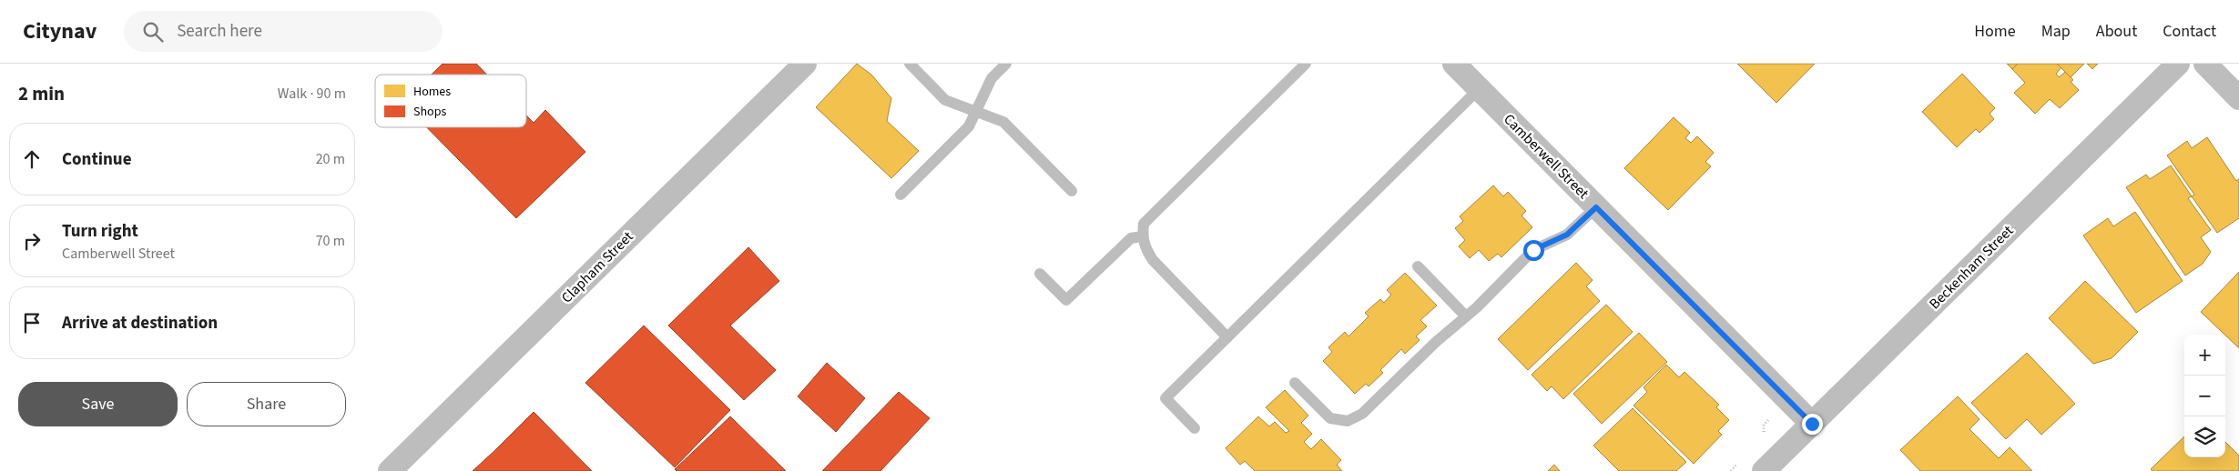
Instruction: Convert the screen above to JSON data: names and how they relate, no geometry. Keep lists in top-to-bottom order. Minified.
{"streets":{"street":["Camberwell Street","Clapham Street","Beckenham Street"]},"crossings":[["Camberwell Street","Beckenham Street"]],"legend":["Homes","Shops"],"page":{"header":"Citynav","search":"Search here","nav":["Home","Map","About","Contact"],"heading":["2 min","Walk · 90 m"],"list":[["Continue","20 m"],["Turn right","Camberwell Street","70 m"],"Arrive at destination"],"map_buttons":["+","−"],"buttons":["Save","Share"]}}
